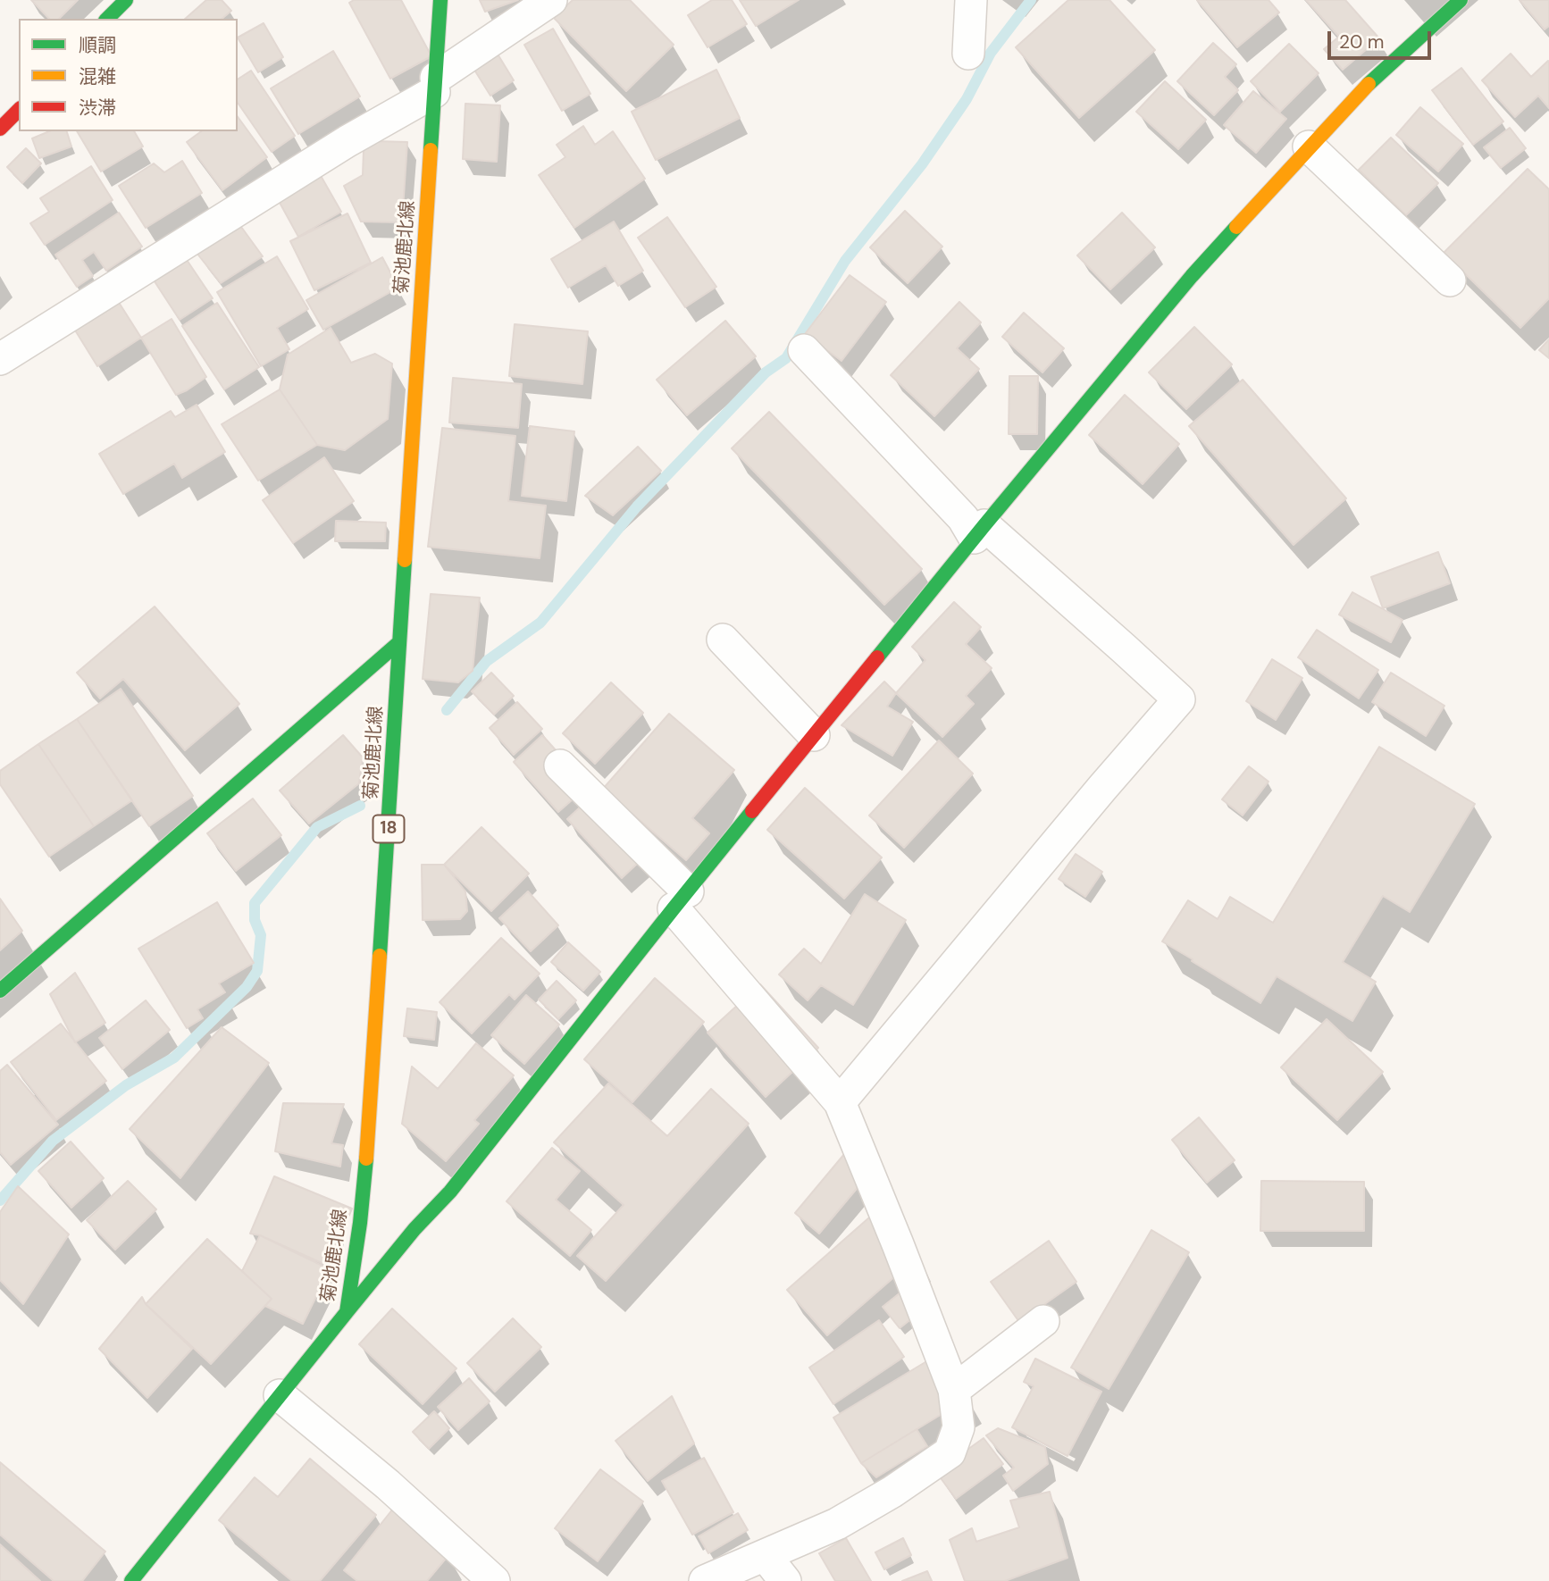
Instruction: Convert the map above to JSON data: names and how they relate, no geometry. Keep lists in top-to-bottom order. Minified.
{"streets":{"main road":["菊池鹿北線","18"]},"legend":["順調","混雑","渋滞"],"scale_bar":"20 m"}
